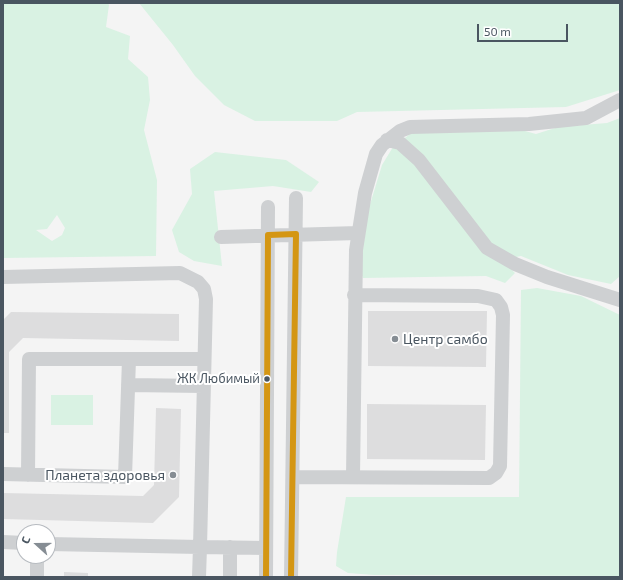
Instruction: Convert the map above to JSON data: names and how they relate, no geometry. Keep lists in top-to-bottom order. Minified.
{"places":["Центр самбо","ЖК Любимый","Планета здоровья"],"scale_bar":"50 m","north":"left"}
